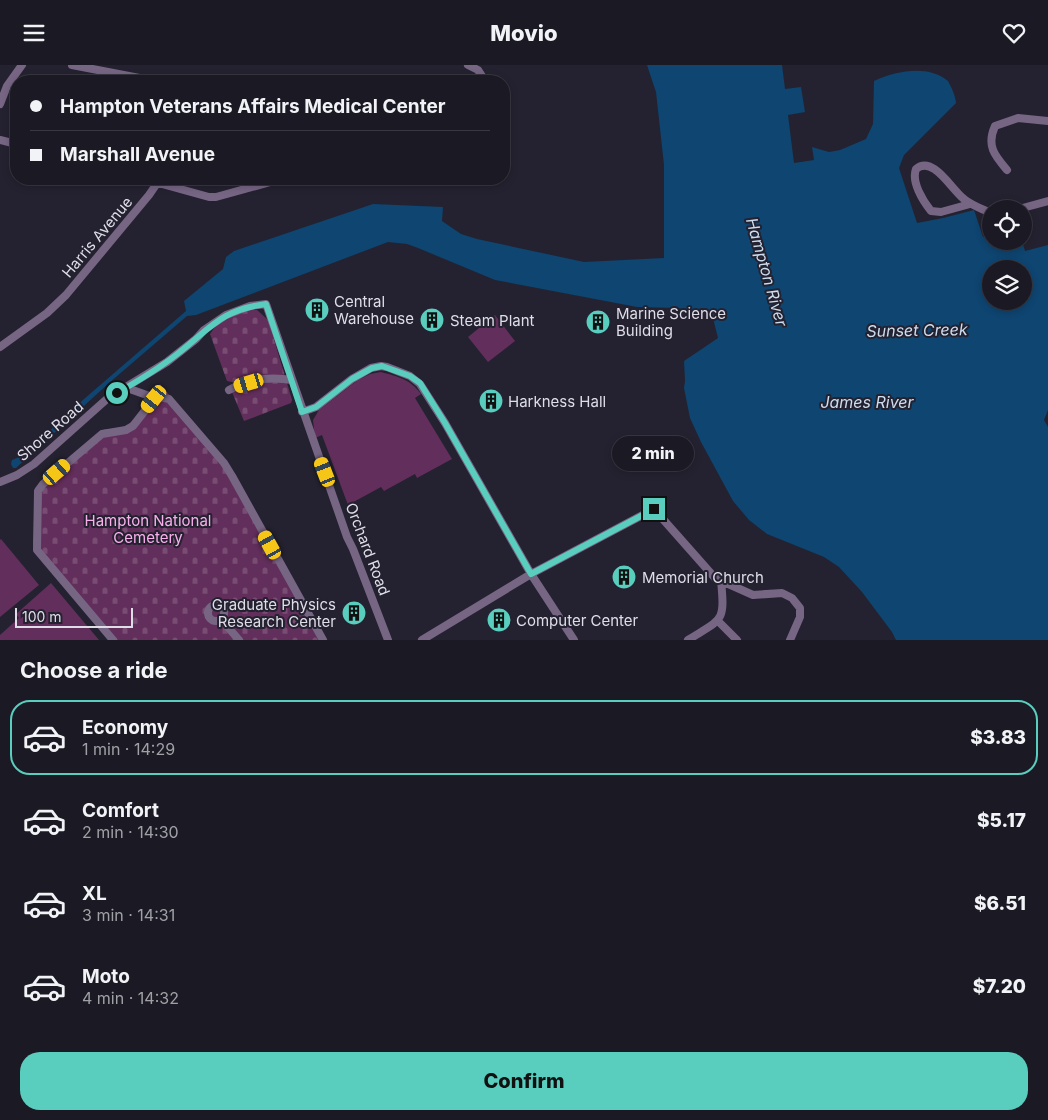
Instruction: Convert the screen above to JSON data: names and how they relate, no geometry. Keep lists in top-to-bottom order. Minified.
{"streets":{"street":["Harris Avenue","Shore Road","Orchard Road"]},"crossings":[["Shore Road","Orchard Road"]],"water":["Hampton River","Sunset Creek","James River"],"parks":["Hampton National Cemetery"],"places":{"building":["Central Warehouse","Steam Plant","Marine Science Building","Harkness Hall","Memorial Church","Graduate Physics Research Center","Computer Center"]},"scale_bar":"100 m","page":{"header":"Movio","banner":["Hampton Veterans Affairs Medical Center","Marshall Avenue"],"bubble":"2 min","scale":"100 m","heading":"Choose a ride","list":[{"name":"Economy","note":"1 min · 14:29","value":"$3.83"},{"name":"Comfort","note":"2 min · 14:30","value":"$5.17"},{"name":"XL","note":"3 min · 14:31","value":"$6.51"},{"name":"Moto","note":"4 min · 14:32","value":"$7.20"}],"buttons":"Confirm"}}
